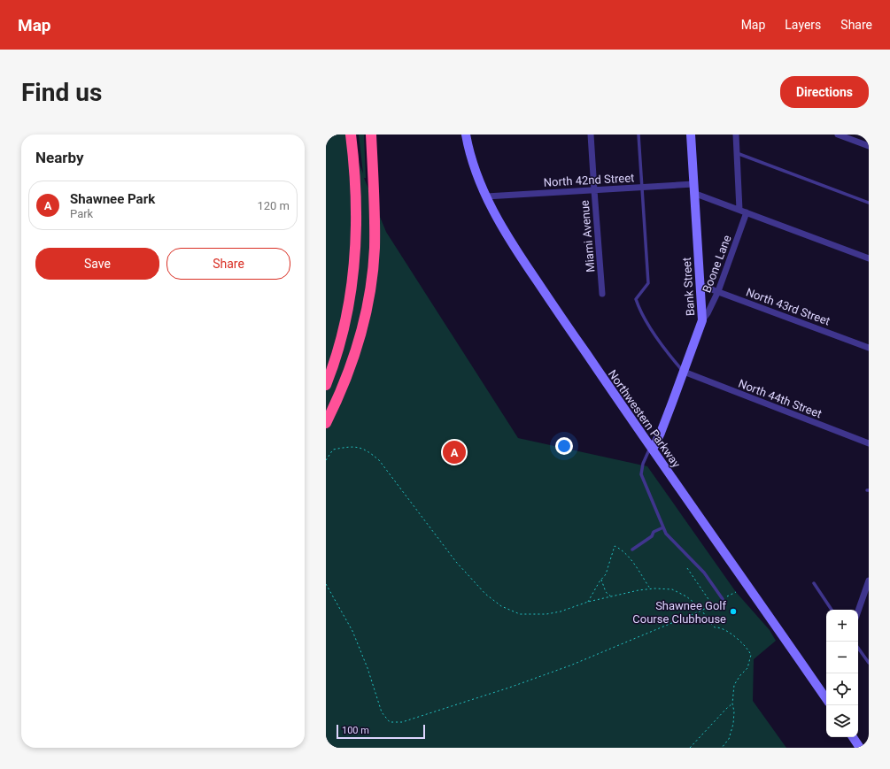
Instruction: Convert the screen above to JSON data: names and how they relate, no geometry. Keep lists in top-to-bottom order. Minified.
{"streets":{"street":["North 42nd Street","Miami Avenue","Boone Lane","Bank Street","North 43rd Street","North 44th Street","Northwestern Parkway"]},"crossings":[["North 42nd Street","Miami Avenue"],["North 42nd Street","Boone Lane"],["North 42nd Street","Bank Street"],["North 42nd Street","Northwestern Parkway"],["Boone Lane","Bank Street"],["Boone Lane","North 43rd Street"],["Bank Street","North 43rd Street"],["Bank Street","North 44th Street"],["Bank Street","Northwestern Parkway"]],"places":["Shawnee Golf Course Clubhouse"],"scale_bar":"100 m","page":{"header":"Map","nav":["Map","Layers","Share"],"buttons":["Directions",["Save","Share"]],"title":"Find us","heading":"Nearby","list":[{"mark":"A","name":"Shawnee Park","note":"Park","value":"120 m"}],"pins":"A","map_buttons":["+","−"],"scale":"100 m"}}
